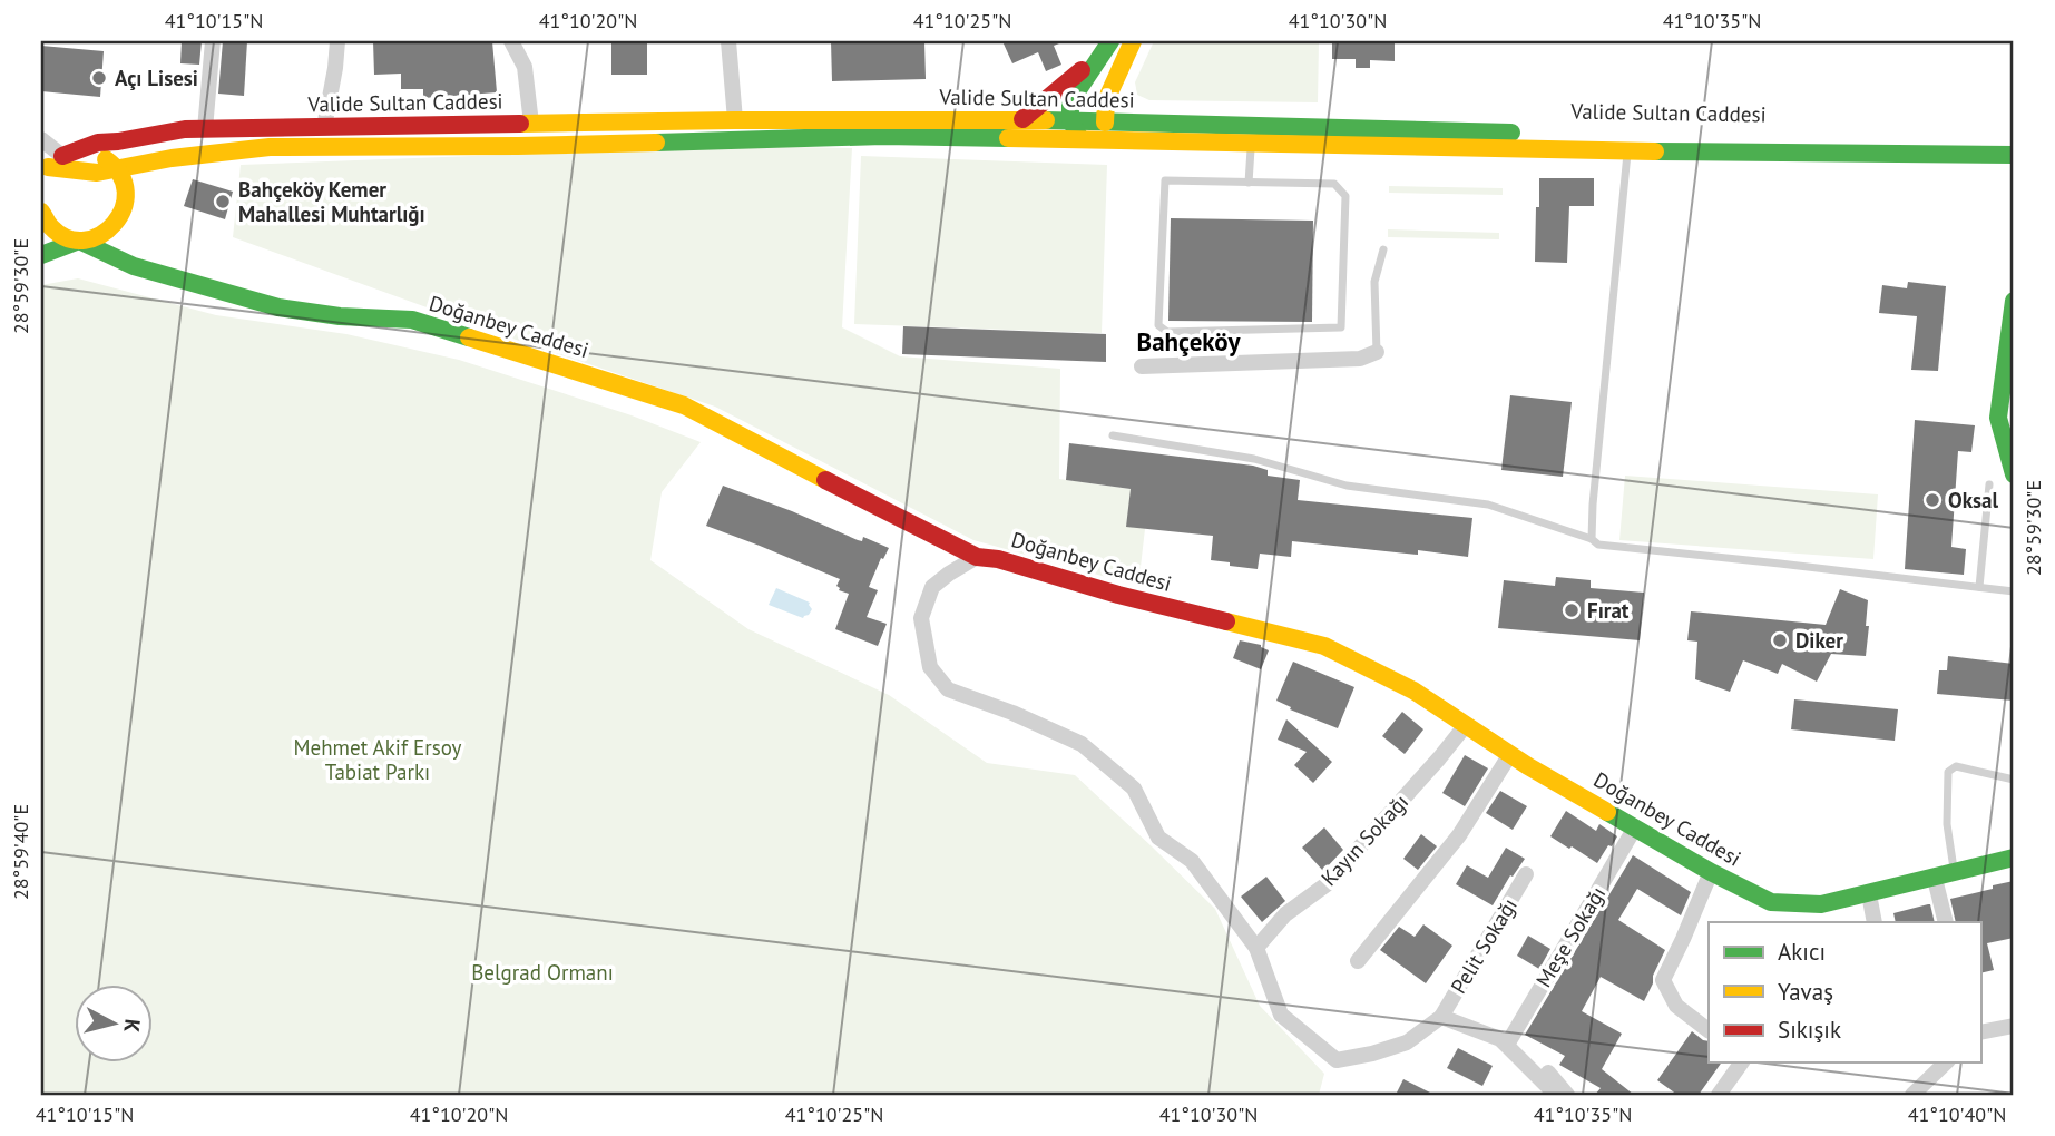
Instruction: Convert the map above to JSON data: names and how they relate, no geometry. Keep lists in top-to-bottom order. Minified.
{"streets":{"main road":["Valide Sultan Caddesi","Doğanbey Caddesi"],"street":["Kayın Sokağı","Meşe Sokağı","Pelit Sokağı"]},"crossings":[["Doğanbey Caddesi","Kayın Sokağı"],["Doğanbey Caddesi","Meşe Sokağı"]],"districts":["Bahçeköy"],"parks":["Mehmet Akif Ersoy Tabiat Parkı","Belgrad Ormanı"],"places":["Açı Lisesi","Bahçeköy Kemer Mahallesi Muhtarlığı","Oksal","Fırat","Diker"],"legend":["Akıcı","Yavaş","Sıkışık"],"north":"right","coordinates":["41°10'15\"N","41°10'20\"N","41°10'25\"N","41°10'30\"N","41°10'35\"N","28°59'30\"E","28°59'40\"E","41°10'40\"N"]}
